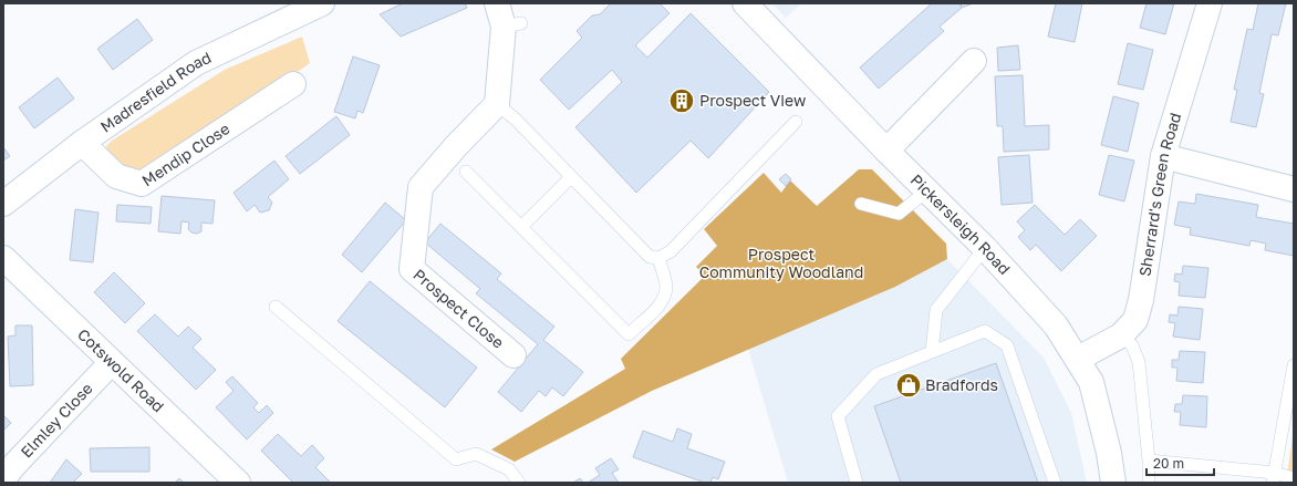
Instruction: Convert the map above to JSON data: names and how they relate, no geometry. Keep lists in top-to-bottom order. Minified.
{"streets":{"street":["Madresfield Road","Mendip Close","Sherrard's Green Road","Pickersleigh Road","Prospect Close","Cotswold Road","Elmley Close"]},"crossings":[["Madresfield Road","Mendip Close"],["Sherrard's Green Road","Pickersleigh Road"],["Cotswold Road","Elmley Close"]],"parks":["Prospect Community Woodland"],"places":{"building":["Prospect View"],"shop":["Bradfords"]},"scale_bar":"20 m"}
